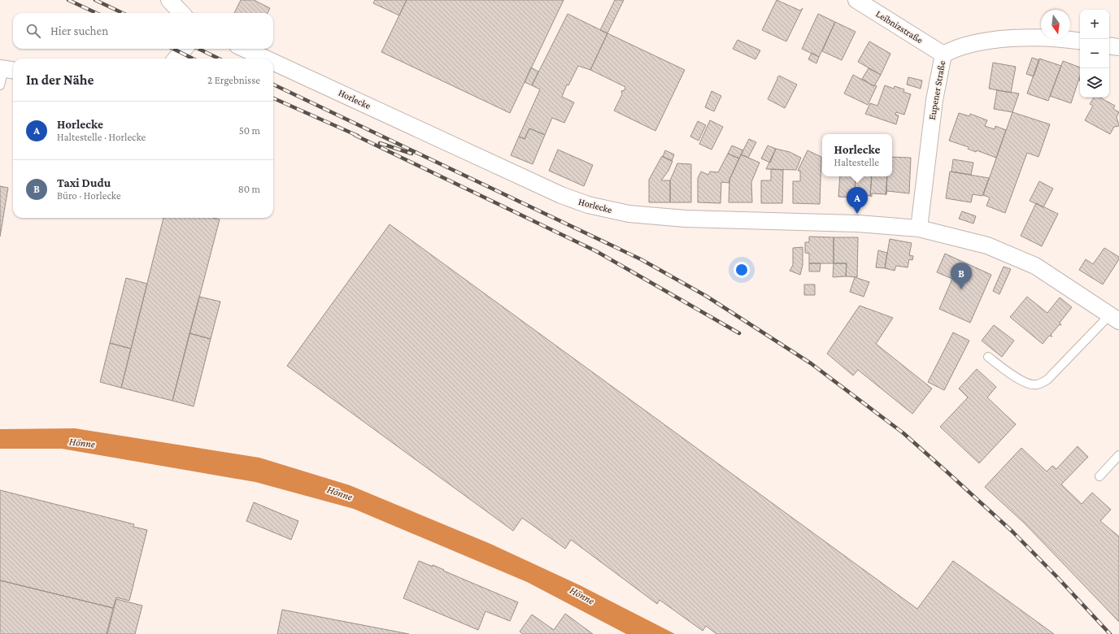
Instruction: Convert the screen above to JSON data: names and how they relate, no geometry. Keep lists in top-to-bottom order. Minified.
{"streets":{"street":["Leibnizstraße","Eupener Straße","Horlecke"]},"crossings":[["Leibnizstraße","Eupener Straße"],["Eupener Straße","Horlecke"]],"water":["Hönne"],"north":"bottom","page":{"map_buttons":["+","−"],"search":"Hier suchen","heading":["In der Nähe","2 Ergebnisse"],"list":[{"mark":"A","name":"Horlecke","note":"Haltestelle · Horlecke","value":"50 m"},{"mark":"B","name":"Taxi Dudu","note":"Büro · Horlecke","value":"80 m"}],"popup":["Horlecke","Haltestelle"],"pins":["A","B"]}}
